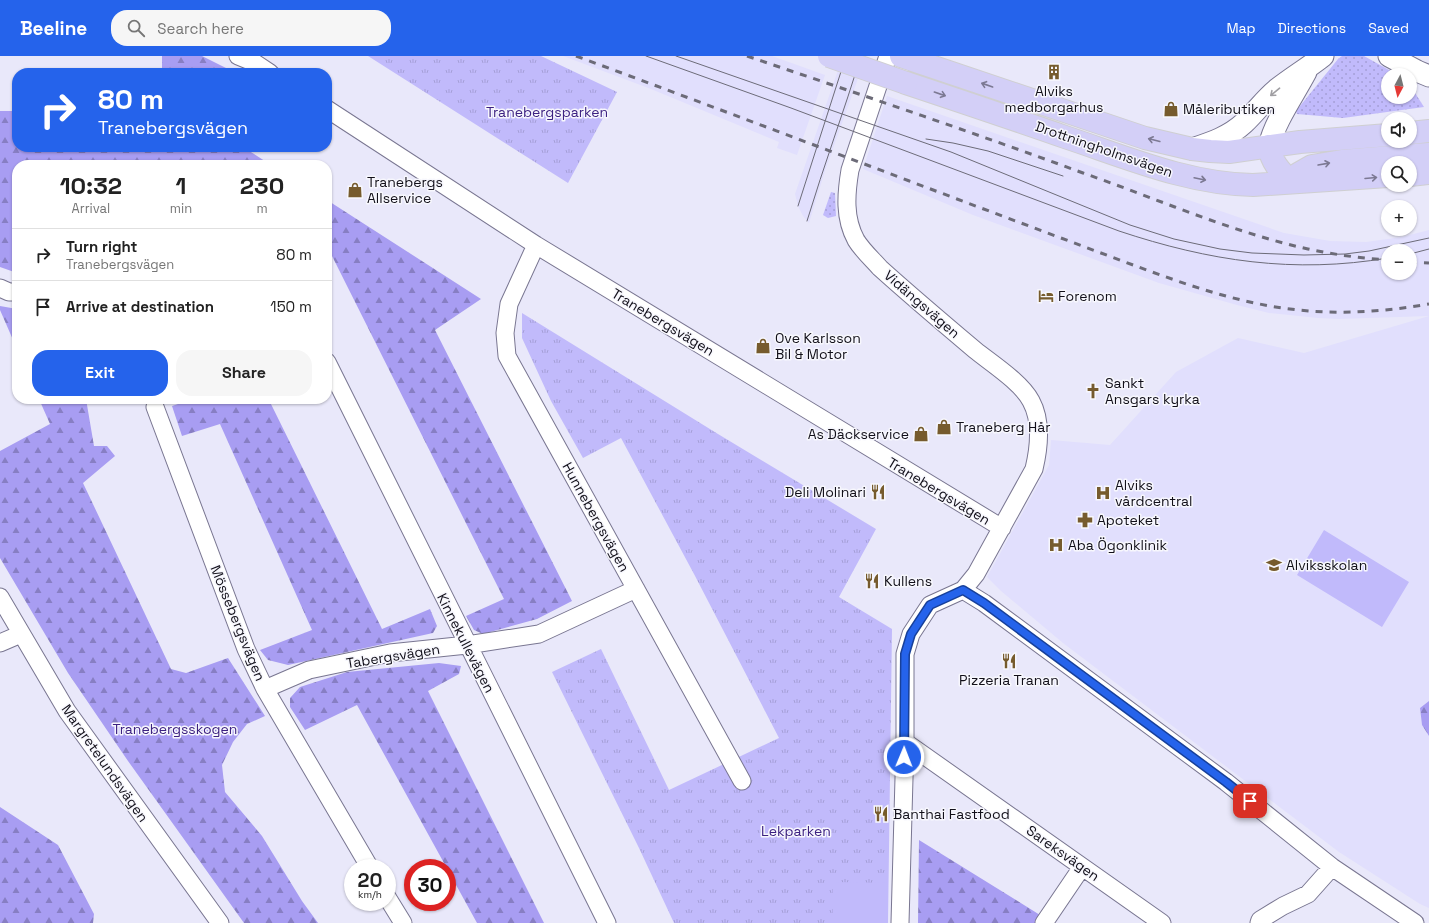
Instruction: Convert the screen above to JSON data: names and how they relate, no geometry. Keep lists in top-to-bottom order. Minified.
{"streets":{"main road":["Drottningholmsvägen"],"street":["Vidängsvägen","Tranebergsvägen","Hunnebergsvägen","Mössebergsvägen","Kinnekullevägen","Tabergsvägen","Margretelundsvägen","Sareksvägen"]},"crossings":[["Vidängsvägen","Tranebergsvägen"],["Tranebergsvägen","Hunnebergsvägen"],["Hunnebergsvägen","Tabergsvägen"],["Mössebergsvägen","Tabergsvägen"],["Kinnekullevägen","Tabergsvägen"]],"parks":["Tranebergsparken","Tranebergsskogen","Lekparken"],"places":{"building":["Alviks medborgarhus"],"shop":["Måleributiken","Tranebergs Allservice","Ove Karlsson Bil & Motor","Traneberg Hår","As Däckservice"],"hotel":["Forenom"],"church":["Sankt Ansgars kyrka"],"restaurant":["Deli Molinari","Kullens","Pizzeria Tranan","Banthai Fastfood"],"hospital":["Alviks vårdcentral","Aba Ögonklinik"],"pharmacy":["Apoteket"],"school or university":["Alviksskolan"]},"north":"bottom","page":{"header":"Beeline","search":"Search here","nav":["Map","Directions","Saved"],"map_buttons":["+","−"],"turn":["80 m","Tranebergsvägen"],"eta":["10:32","Arrival","1","min","230","m"],"list":[{"name":"Turn right","note":"Tranebergsvägen","value":"80 m"},{"name":"Arrive at destination","value":"150 m"}],"buttons":["Exit","Share"],"speed":"20 km/h","limit":"30"}}
